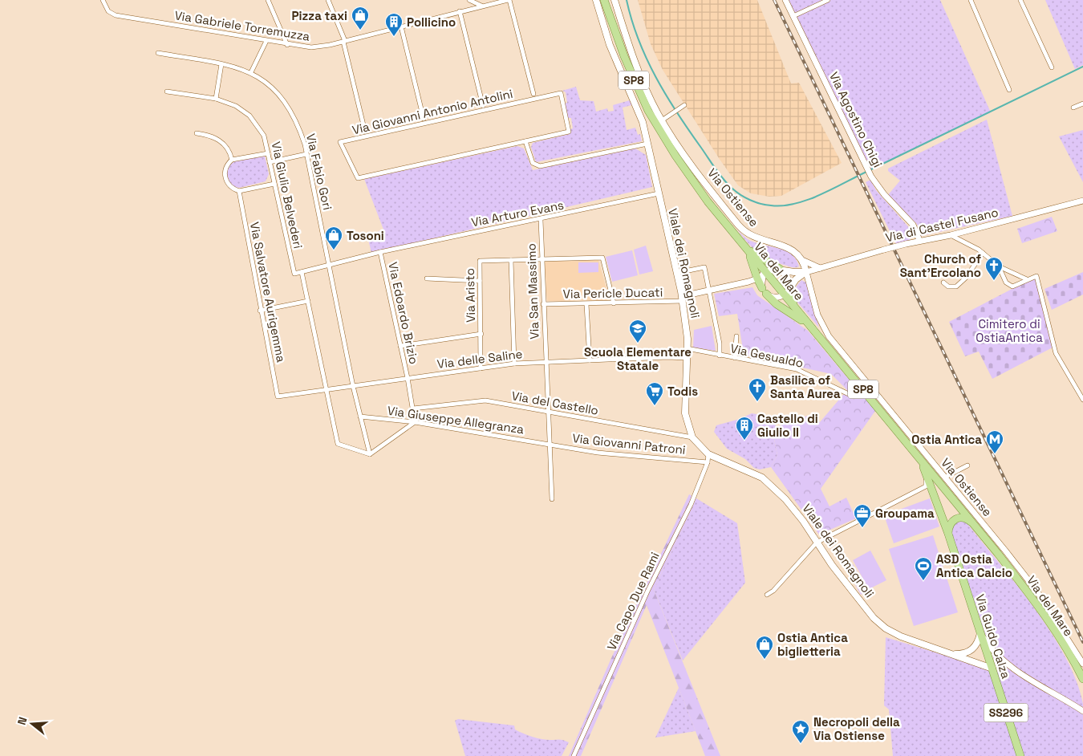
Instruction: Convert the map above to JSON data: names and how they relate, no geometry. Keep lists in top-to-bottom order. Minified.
{"streets":{"main road":["SP8","Via Ostiense","Viale dei Romagnoli","Via del Mare","Via Guido Calza","SS296"],"street":["Via Gabriele Torremuzza","Via Giovanni Antonio Antolini","Via Agostino Chigi","Via Fabio Gori","Via Giulio Belvederi","Via Arturo Evans","Via di Castel Fusano","Via San Massimo","Via Salvatore Aurigemma","Via Pericle Ducati","Via Aristo","Via Edoardo Brizio","Via Gesualdo","Via delle Saline","Via del Castello","Via Giuseppe Allegranza","Via Giovanni Patroni","Via Capo Due Rami"]},"crossings":[["Via Agostino Chigi","Via di Castel Fusano"],["Via Fabio Gori","Via Arturo Evans"],["Via Fabio Gori","Via delle Saline"],["Via Fabio Gori","Via Giuseppe Allegranza"],["Via Giulio Belvederi","Via Arturo Evans"],["Via Ostiense","Via di Castel Fusano"],["Via Arturo Evans","Viale dei Romagnoli"],["Via Arturo Evans","Via San Massimo"],["Via Arturo Evans","Via Edoardo Brizio"],["Viale dei Romagnoli","Via Pericle Ducati"],["Viale dei Romagnoli","Via Gesualdo"],["Viale dei Romagnoli","Via delle Saline"],["Viale dei Romagnoli","Via del Castello"],["Viale dei Romagnoli","Via Capo Due Rami"],["Viale dei Romagnoli","Via Guido Calza"],["Via del Mare","Via Guido Calza"],["Via San Massimo","Via Pericle Ducati"],["Via San Massimo","Via Aristo"],["Via San Massimo","Via delle Saline"],["Via San Massimo","Via del Castello"],["Via San Massimo","Via Giuseppe Allegranza"],["Via San Massimo","Via Giovanni Patroni"],["Via Salvatore Aurigemma","Via delle Saline"],["Via Pericle Ducati","Via Aristo"],["Via Aristo","Via delle Saline"],["Via Edoardo Brizio","Via delle Saline"],["Via Edoardo Brizio","Via del Castello"],["Via Edoardo Brizio","Via Giuseppe Allegranza"],["Via Giuseppe Allegranza","Via Giovanni Patroni"],["Via Giovanni Patroni","Via Capo Due Rami"]],"parks":["Cimitero di OstiaAntica"],"places":{"shop":["Pizza taxi","Tosoni","Ostia Antica biglietteria"],"building":["Pollicino","Castello di Giulio II"],"church":["Church of Sant'Ercolano","Basilica of Santa Aurea"],"school or university":["Scuola Elementare Statale"],"supermarket":["Todis"],"metro station":["Ostia Antica"],"office":["Groupama"],"sports":["ASD Ostia Antica Calcio"],"place":["Necropoli della Via Ostiense"]},"north":"left"}
